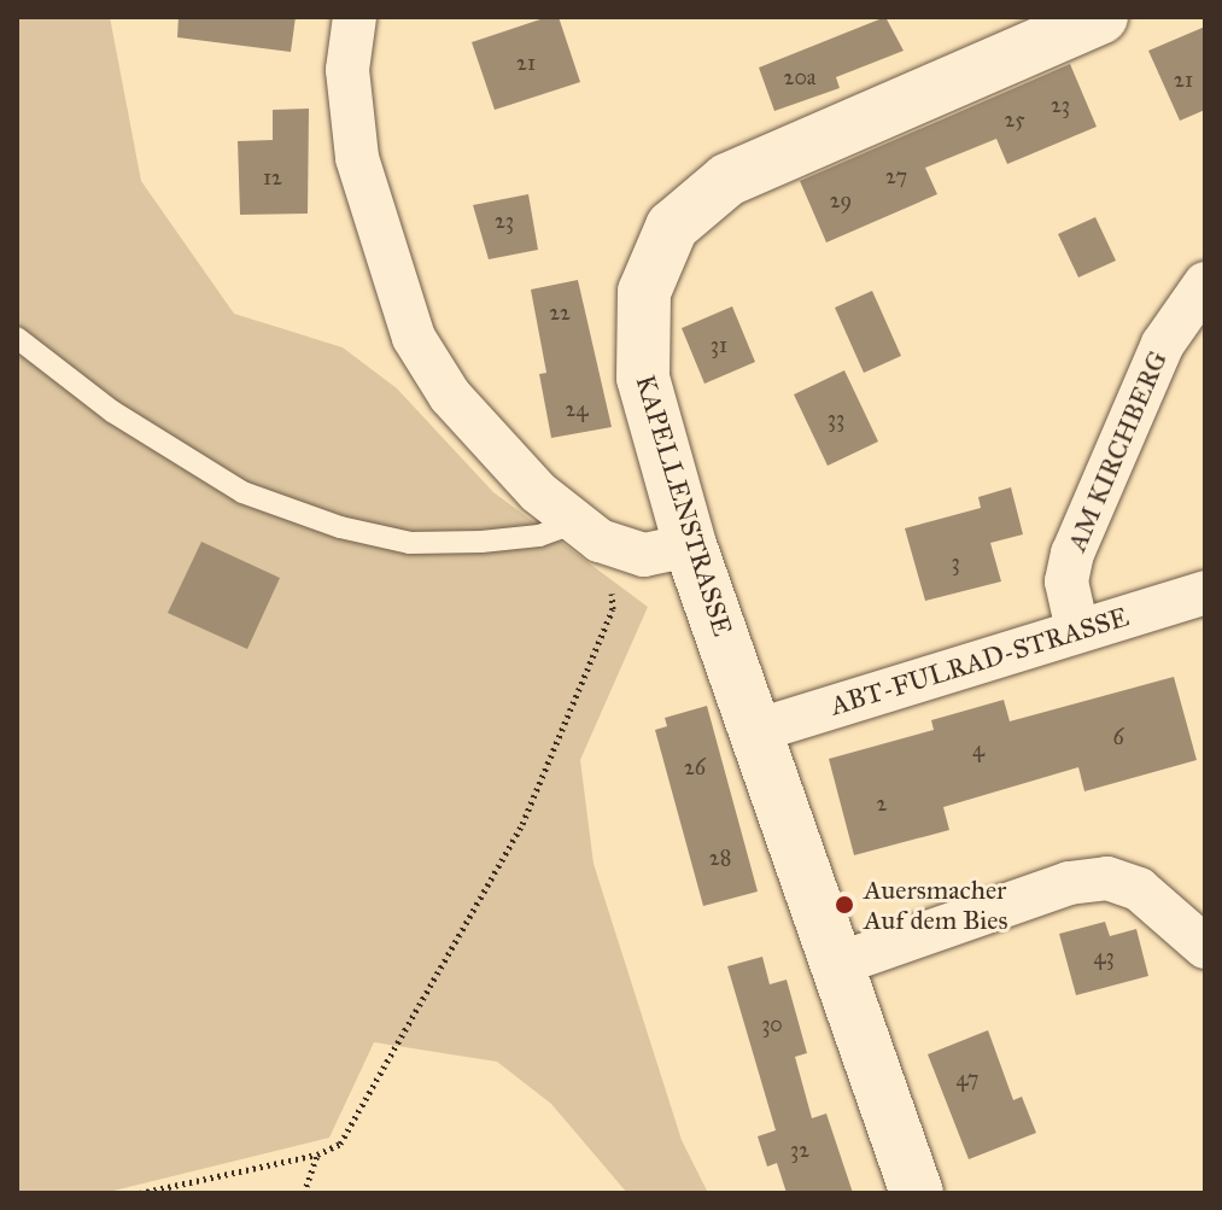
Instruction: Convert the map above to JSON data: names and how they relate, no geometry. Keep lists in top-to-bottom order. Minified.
{"streets":{"street":["AM KIRCHBERG","KAPELLENSTRASSE","ABT-FULRAD-STRASSE"]},"crossings":[["AM KIRCHBERG","ABT-FULRAD-STRASSE"],["KAPELLENSTRASSE","ABT-FULRAD-STRASSE"]],"places":["Auersmacher Auf dem Bies"],"house_numbers":["21","20a","21","23","25","27","12","29","23","22","31","24","33","3","6","4","26","2","28","43","30","47","32"]}
